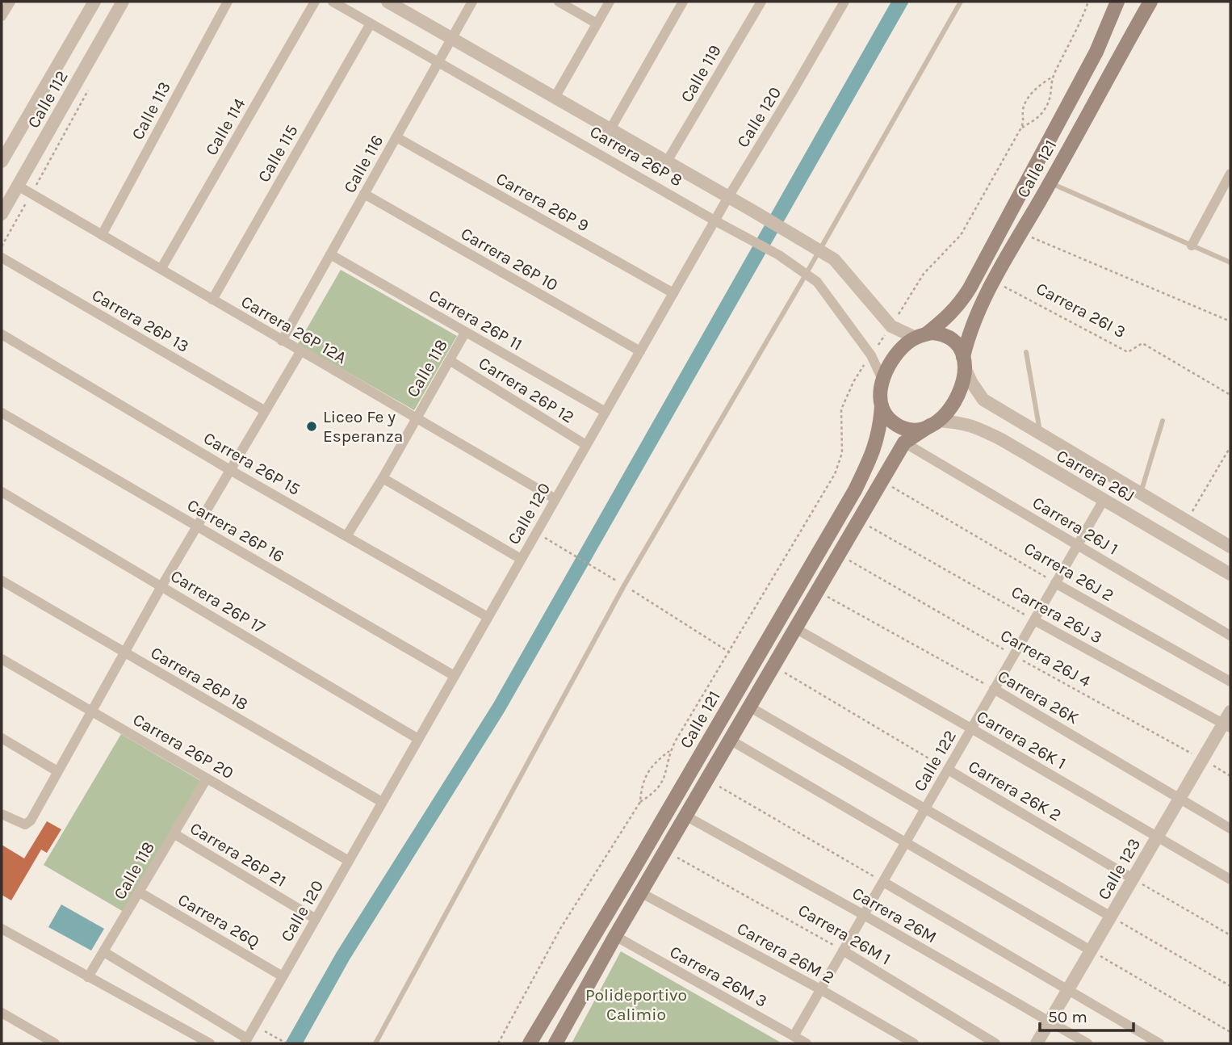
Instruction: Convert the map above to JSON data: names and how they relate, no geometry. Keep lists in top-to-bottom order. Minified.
{"streets":{"main road":["Calle 121"],"street":["Calle 119","Calle 112","Calle 113","Calle 120","Calle 114","Calle 115","Carrera 26P 8","Calle 116","Carrera 26P 9","Carrera 26P 10","Carrera 26P 11","Carrera 26P 13","Carrera 26P 12A","Calle 118","Carrera 26P 12","Carrera 26P 15","Carrera 26J","Carrera 26J 1","Carrera 26P 16","Carrera 26J 2","Carrera 26P 17","Carrera 26J 3","Carrera 26P 18","Carrera 26K","Carrera 26K 1","Carrera 26P 20","Calle 122","Carrera 26K 2","Carrera 26P 21","Calle 123","Carrera 26M","Carrera 26Q","Carrera 26M 1","Carrera 26M 2","Carrera 26M 3"],"path":["Carrera 26I 3","Carrera 26J 4"]},"crossings":[["Calle 119","Carrera 26P 8"],["Calle 112","Carrera 26P 12A"],["Calle 113","Carrera 26P 12A"],["Calle 120","Carrera 26P 8"],["Calle 120","Carrera 26P 9"],["Calle 120","Carrera 26P 10"],["Calle 120","Carrera 26P 11"],["Calle 120","Carrera 26P 12A"],["Calle 120","Carrera 26P 12"],["Calle 120","Carrera 26P 15"],["Calle 120","Carrera 26P 16"],["Calle 120","Carrera 26P 17"],["Calle 120","Carrera 26P 18"],["Calle 120","Carrera 26P 20"],["Calle 120","Carrera 26P 21"],["Calle 120","Carrera 26Q"],["Calle 114","Carrera 26P 12A"],["Calle 115","Carrera 26P 8"],["Calle 115","Carrera 26P 12A"],["Carrera 26P 8","Calle 116"],["Carrera 26P 8","Calle 121"],["Carrera 26P 8","Carrera 26J"],["Calle 116","Carrera 26P 9"],["Calle 116","Carrera 26P 10"],["Calle 116","Carrera 26P 11"],["Calle 116","Carrera 26P 12A"],["Calle 121","Carrera 26J"],["Carrera 26P 11","Calle 118"],["Carrera 26P 12A","Calle 118"],["Calle 118","Carrera 26P 12"],["Calle 118","Carrera 26P 15"],["Calle 118","Carrera 26P 20"],["Calle 118","Carrera 26P 21"],["Calle 118","Carrera 26Q"],["Carrera 26J","Calle 122"],["Carrera 26J 1","Calle 122"],["Carrera 26J 2","Calle 122"],["Carrera 26J 3","Calle 122"],["Carrera 26J 3","Calle 123"],["Carrera 26J 4","Calle 122"],["Carrera 26J 4","Calle 123"],["Carrera 26K","Calle 122"],["Carrera 26K","Calle 123"],["Carrera 26K 1","Calle 122"],["Carrera 26K 1","Calle 123"],["Calle 122","Carrera 26K 2"],["Calle 122","Carrera 26M"],["Calle 122","Carrera 26M 1"],["Calle 122","Carrera 26M 2"],["Calle 122","Carrera 26M 3"],["Carrera 26K 2","Calle 123"],["Calle 123","Carrera 26M"]],"parks":["Polideportivo Calimio"],"places":["Liceo Fe y Esperanza"],"scale_bar":"50 m"}
